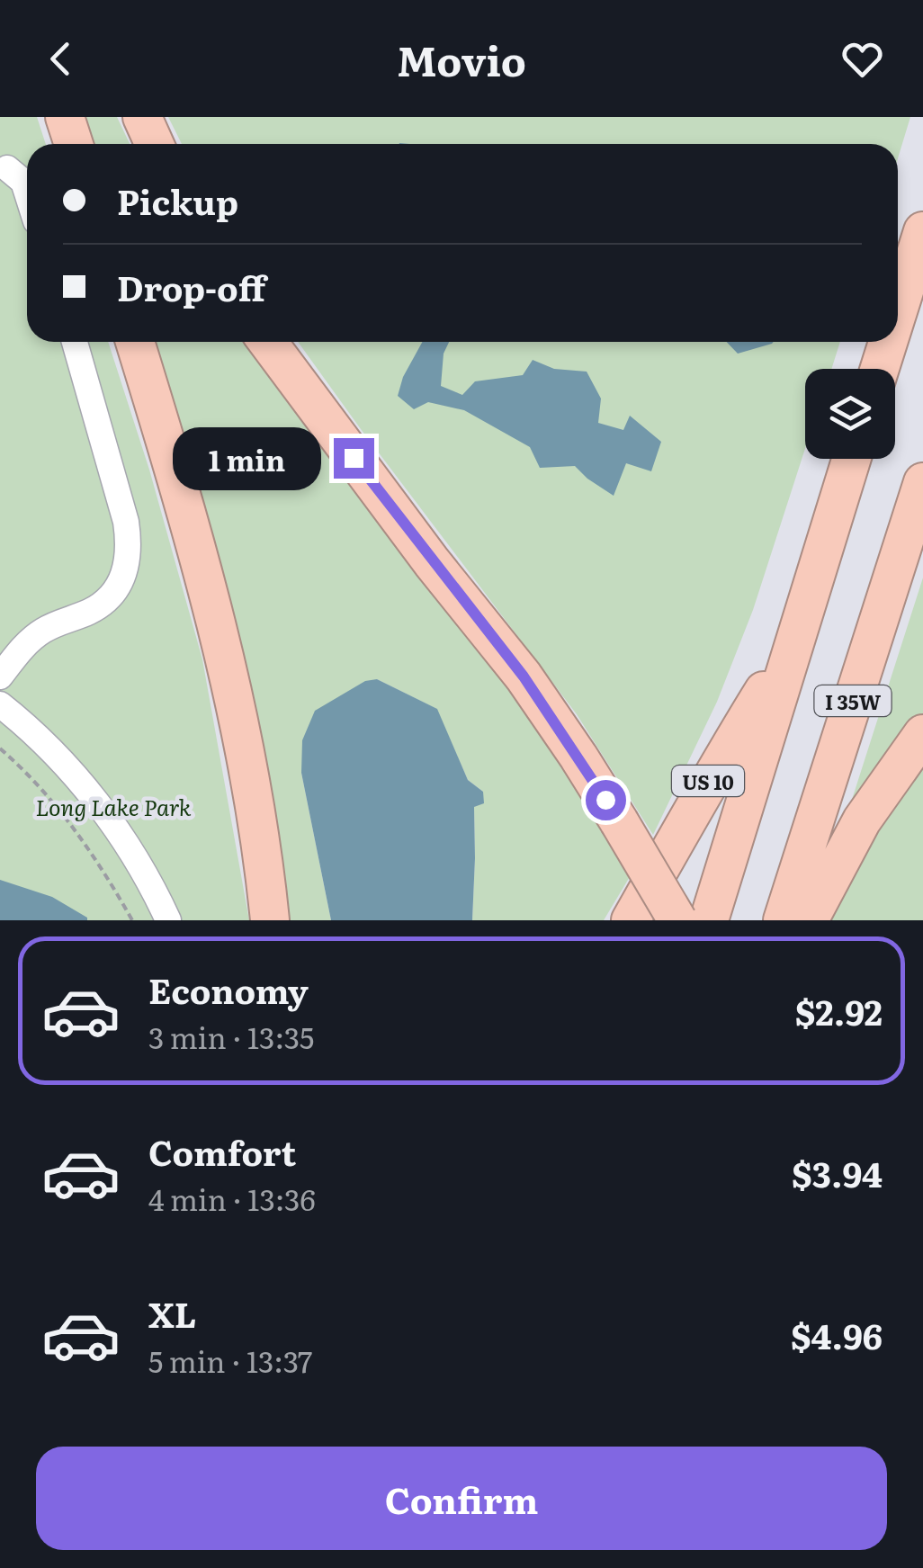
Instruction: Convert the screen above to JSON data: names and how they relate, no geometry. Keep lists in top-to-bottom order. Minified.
{"streets":{"highway":["I 35W","US 10"]},"crossings":[["I 35W","US 10"]],"parks":["Long Lake Park"],"page":{"header":"Movio","banner":["Pickup","Drop-off"],"bubble":"1 min","list":[{"name":"Economy","note":"3 min · 13:35","value":"$2.92"},{"name":"Comfort","note":"4 min · 13:36","value":"$3.94"},{"name":"XL","note":"5 min · 13:37","value":"$4.96"}],"buttons":"Confirm"}}
